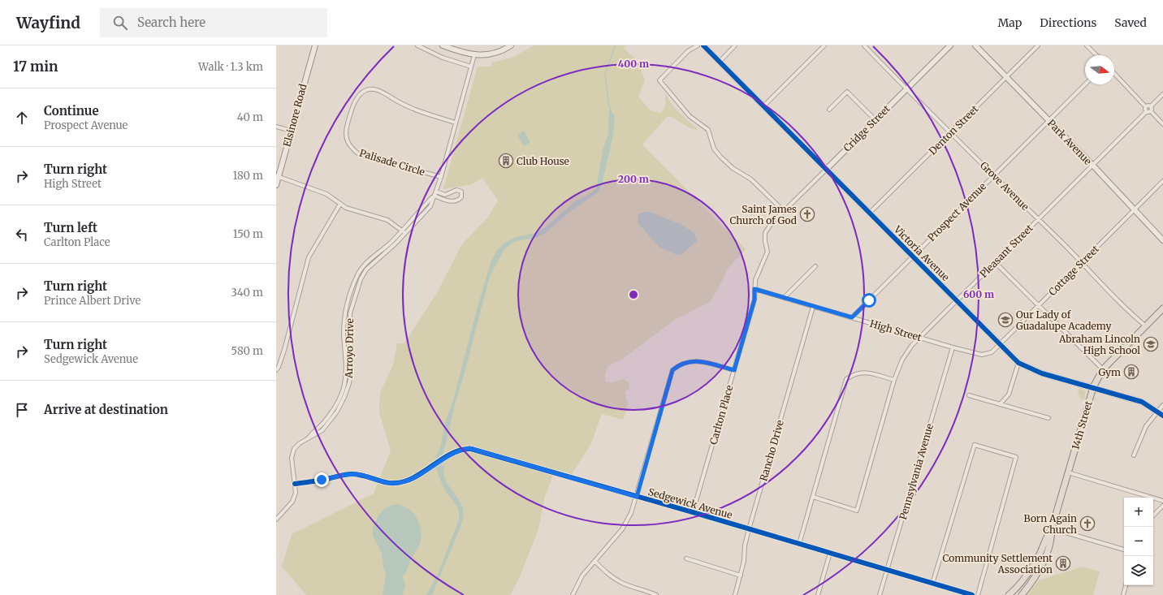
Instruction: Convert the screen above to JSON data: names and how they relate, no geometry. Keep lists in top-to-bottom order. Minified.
{"streets":{"main road":["14th Street"],"street":["Elsinore Road","Cridge Street","Denton Street","Park Avenue","Palisade Circle","Grove Avenue","Prospect Avenue","Pleasant Street","Victoria Avenue","Cottage Street","High Street","Arroyo Drive","Carlton Place","Rancho Drive","Pennsylvania Avenue","Sedgewick Avenue"]},"crossings":[["Cridge Street","Grove Avenue"],["Cridge Street","Victoria Avenue"],["Cridge Street","Carlton Place"],["Denton Street","Park Avenue"],["Denton Street","Grove Avenue"],["Denton Street","Victoria Avenue"],["Park Avenue","Prospect Avenue"],["Park Avenue","Pleasant Street"],["Park Avenue","Cottage Street"],["Palisade Circle","Arroyo Drive"],["Grove Avenue","Prospect Avenue"],["Grove Avenue","Pleasant Street"],["Grove Avenue","Cottage Street"],["Grove Avenue","14th Street"],["Prospect Avenue","Victoria Avenue"],["Prospect Avenue","High Street"],["Pleasant Street","Victoria Avenue"],["Pleasant Street","High Street"],["Victoria Avenue","Cottage Street"],["Victoria Avenue","14th Street"],["Cottage Street","High Street"],["High Street","Carlton Place"],["High Street","Rancho Drive"],["High Street","Pennsylvania Avenue"],["Arroyo Drive","Sedgewick Avenue"],["Carlton Place","Sedgewick Avenue"],["Rancho Drive","Sedgewick Avenue"],["Pennsylvania Avenue","Sedgewick Avenue"]],"places":{"building":["Club House","Gym","Community Settlement Association"],"church":["Saint James Church of God","Born Again Church"],"school or university":["Our Lady of Guadalupe Academy","Abraham Lincoln High School"]},"north":"right","page":{"header":"Wayfind","search":"Search here","nav":["Map","Directions","Saved"],"heading":["17 min","Walk · 1.3 km"],"list":[["Continue","Prospect Avenue","40 m"],["Turn right","High Street","180 m"],["Turn left","Carlton Place","150 m"],["Turn right","Prince Albert Drive","340 m"],["Turn right","Sedgewick Avenue","580 m"],"Arrive at destination"],"map_buttons":["+","−"]},"rings":["400 m","200 m","600 m"]}
